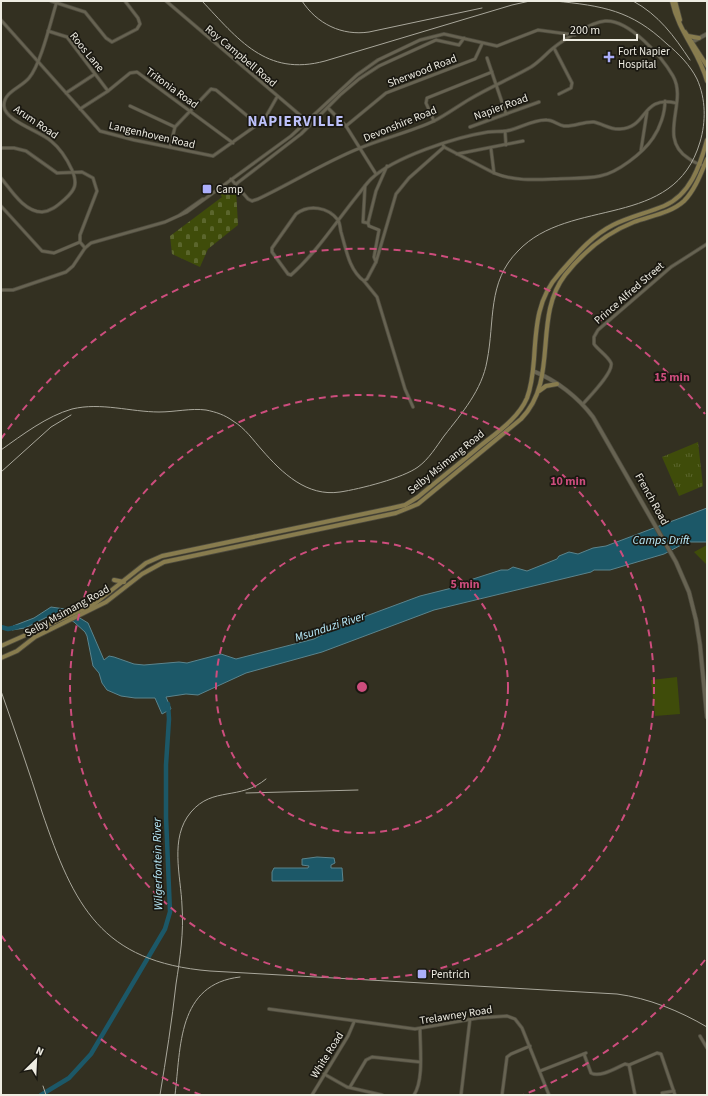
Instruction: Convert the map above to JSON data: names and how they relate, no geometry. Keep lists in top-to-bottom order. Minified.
{"streets":{"main road":["Selby Msimang Road"],"street":["Roos Lane","Roy Campbell Road","Sherwood Road","Tritonia Road","Napier Road","Arum Road","Devonshire Road","Langenhoven Road","Prince Alfred Street","French Road","Trelawney Road","White Road"]},"crossings":[["Roos Lane","Tritonia Road"],["Roos Lane","Arum Road"],["Roy Campbell Road","Langenhoven Road"],["Tritonia Road","Langenhoven Road"],["Arum Road","Langenhoven Road"],["Devonshire Road","Selby Msimang Road"],["Prince Alfred Street","French Road"],["Selby Msimang Road","French Road"],["Trelawney Road","White Road"]],"districts":["NAPIERVILLE"],"water":["Camps Drift","Msunduzi River","Wilgerfontein River"],"places":{"health":["Fort Napier Hospital"],"transit":["Camp","Pentrich"]},"scale_bar":"200 m","north":"top right","rings":["15 min","10 min","5 min"]}
